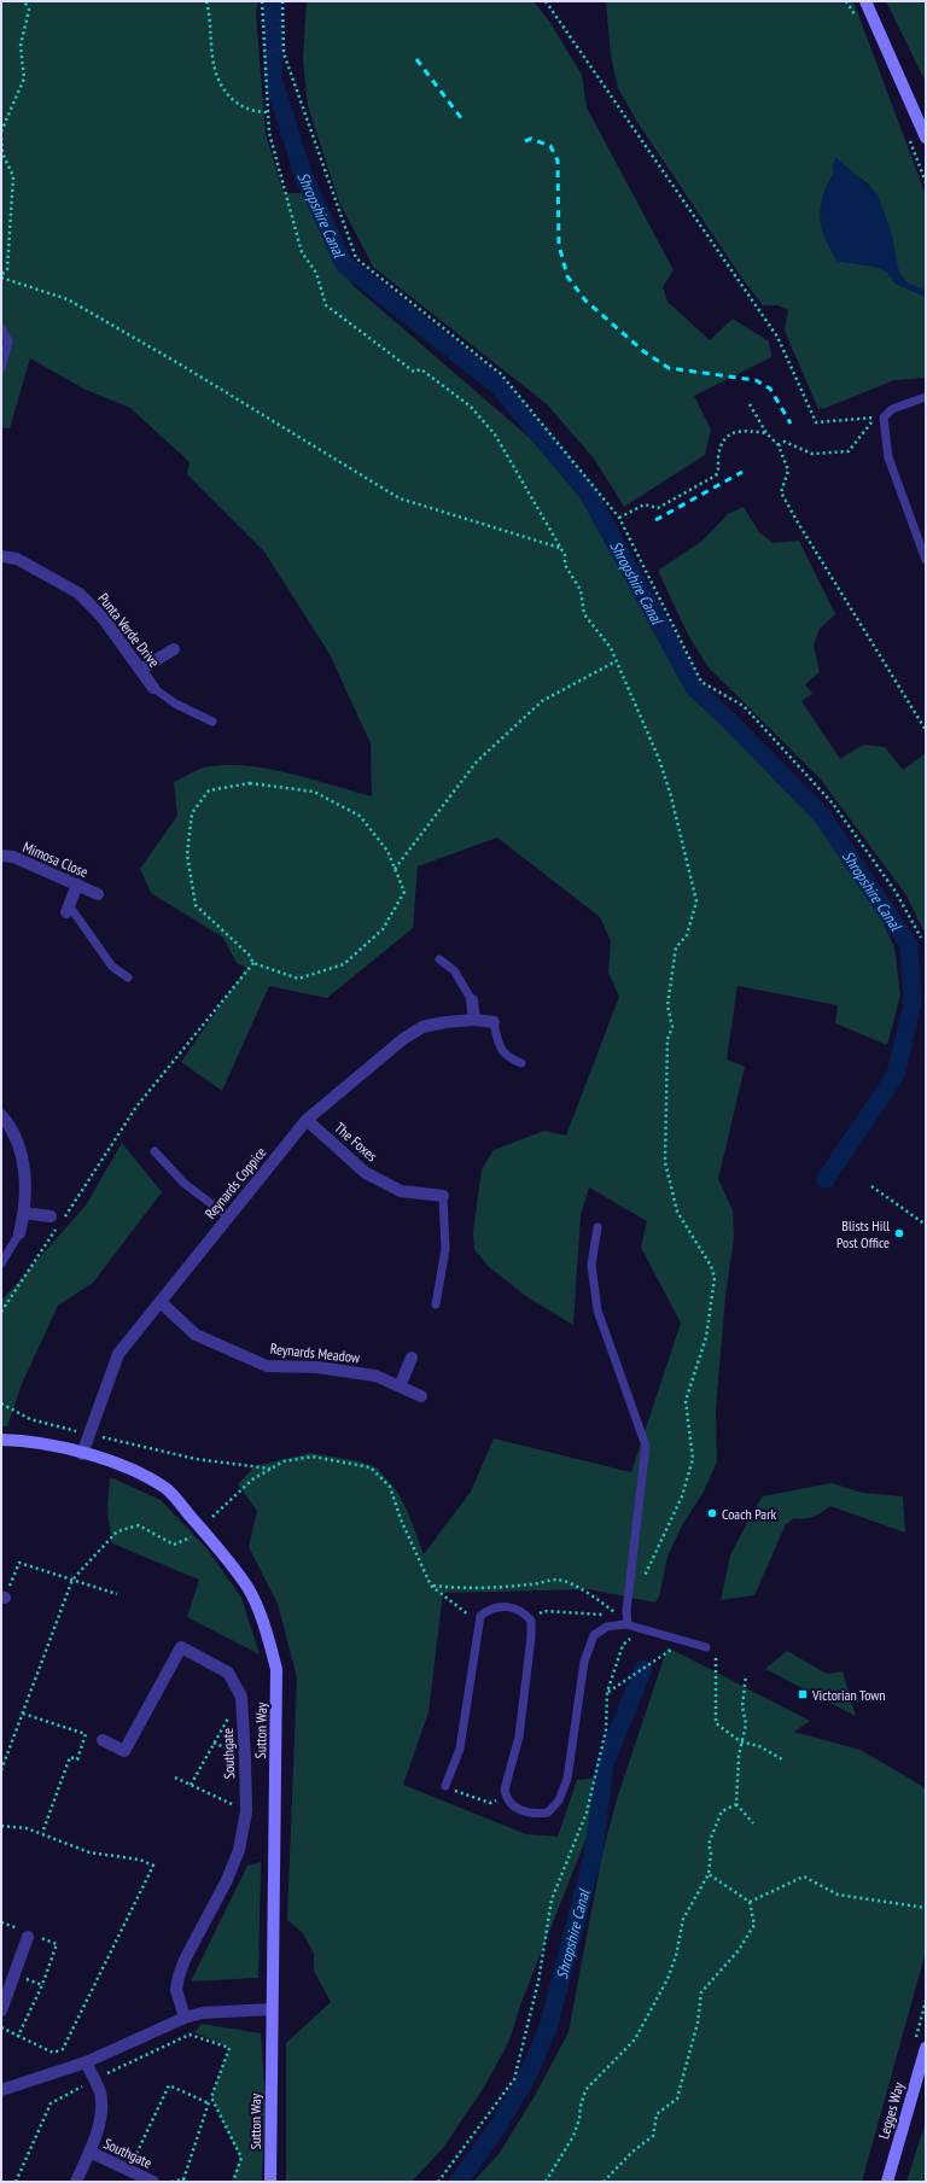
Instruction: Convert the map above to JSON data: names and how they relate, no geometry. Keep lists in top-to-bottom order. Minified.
{"streets":{"street":["Punta Verde Drive","Mimosa Close","The Foxes","Reynards Coppice","Reynards Meadow","Sutton Way","Southgate","Legges Way"]},"crossings":[["The Foxes","Reynards Coppice"],["Reynards Coppice","Reynards Meadow"],["Reynards Coppice","Sutton Way"]],"water":["Shropshire Canal"],"places":{"other":["Blists Hill Post Office","Coach Park"],"transit":["Victorian Town"]}}
